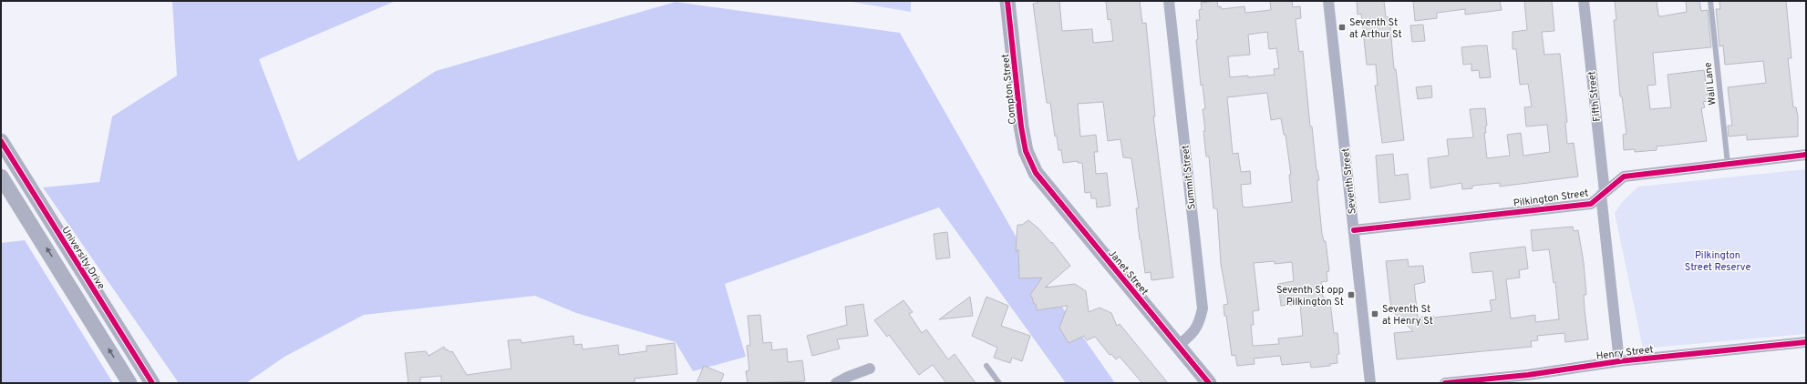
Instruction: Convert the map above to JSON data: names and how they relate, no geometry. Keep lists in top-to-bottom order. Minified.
{"streets":{"main road":["Compton Street","University Drive","Janet Street"],"street":["Fifth Street","Summit Street","Seventh Street","Pilkington Street","Henry Street"],"lane":["Wall Lane"]},"crossings":[["Wall Lane","Pilkington Street"],["Compton Street","Janet Street"],["Fifth Street","Pilkington Street"],["Fifth Street","Henry Street"],["Summit Street","Janet Street"],["Seventh Street","Pilkington Street"]],"parks":["Pilkington Street Reserve"],"places":{"transit":["Seventh St at Arthur St","Seventh St opp Pilkington St","Seventh St at Henry St"]}}
